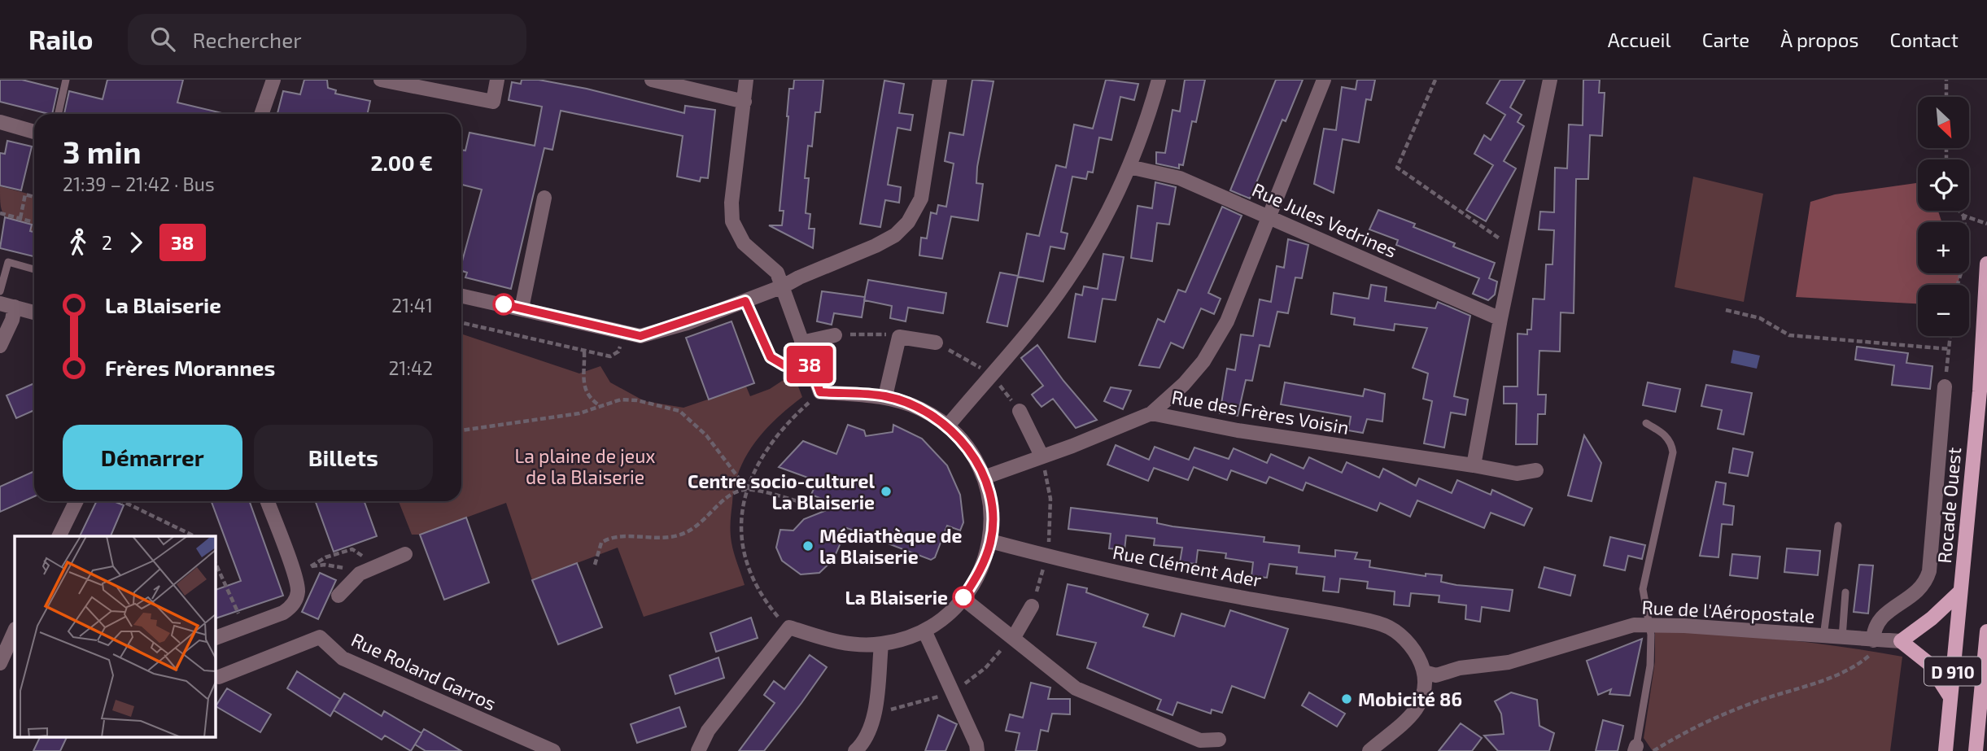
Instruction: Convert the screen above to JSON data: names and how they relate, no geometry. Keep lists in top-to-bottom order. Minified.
{"streets":{"main road":["Rocade Ouest","D 910"],"street":["Rue Jules Vedrines","Rue des Frères Voisin","Rue Clément Ader","Rue de l'Aéropostale","Rue Roland Garros"]},"crossings":[["Rue Clément Ader","Rue de l'Aéropostale"]],"parks":["La plaine de jeux de la Blaiserie"],"places":["Centre socio-culturel La Blaiserie","Médiathèque de la Blaiserie","La Blaiserie","Mobicité 86"],"lines":["bus line 38"],"north":"bottom right","page":{"header":"Railo","search":"Rechercher","nav":["Accueil","Carte","À propos","Contact"],"on_map":"38","map_buttons":["+","−"],"heading":["3 min","21:39 – 21:42 · Bus","2.00 €"],"legs":["2","38"],"list":[{"name":"La Blaiserie","value":"21:41"},{"name":"Frères Morannes","value":"21:42"}],"buttons":["Démarrer","Billets"]}}
